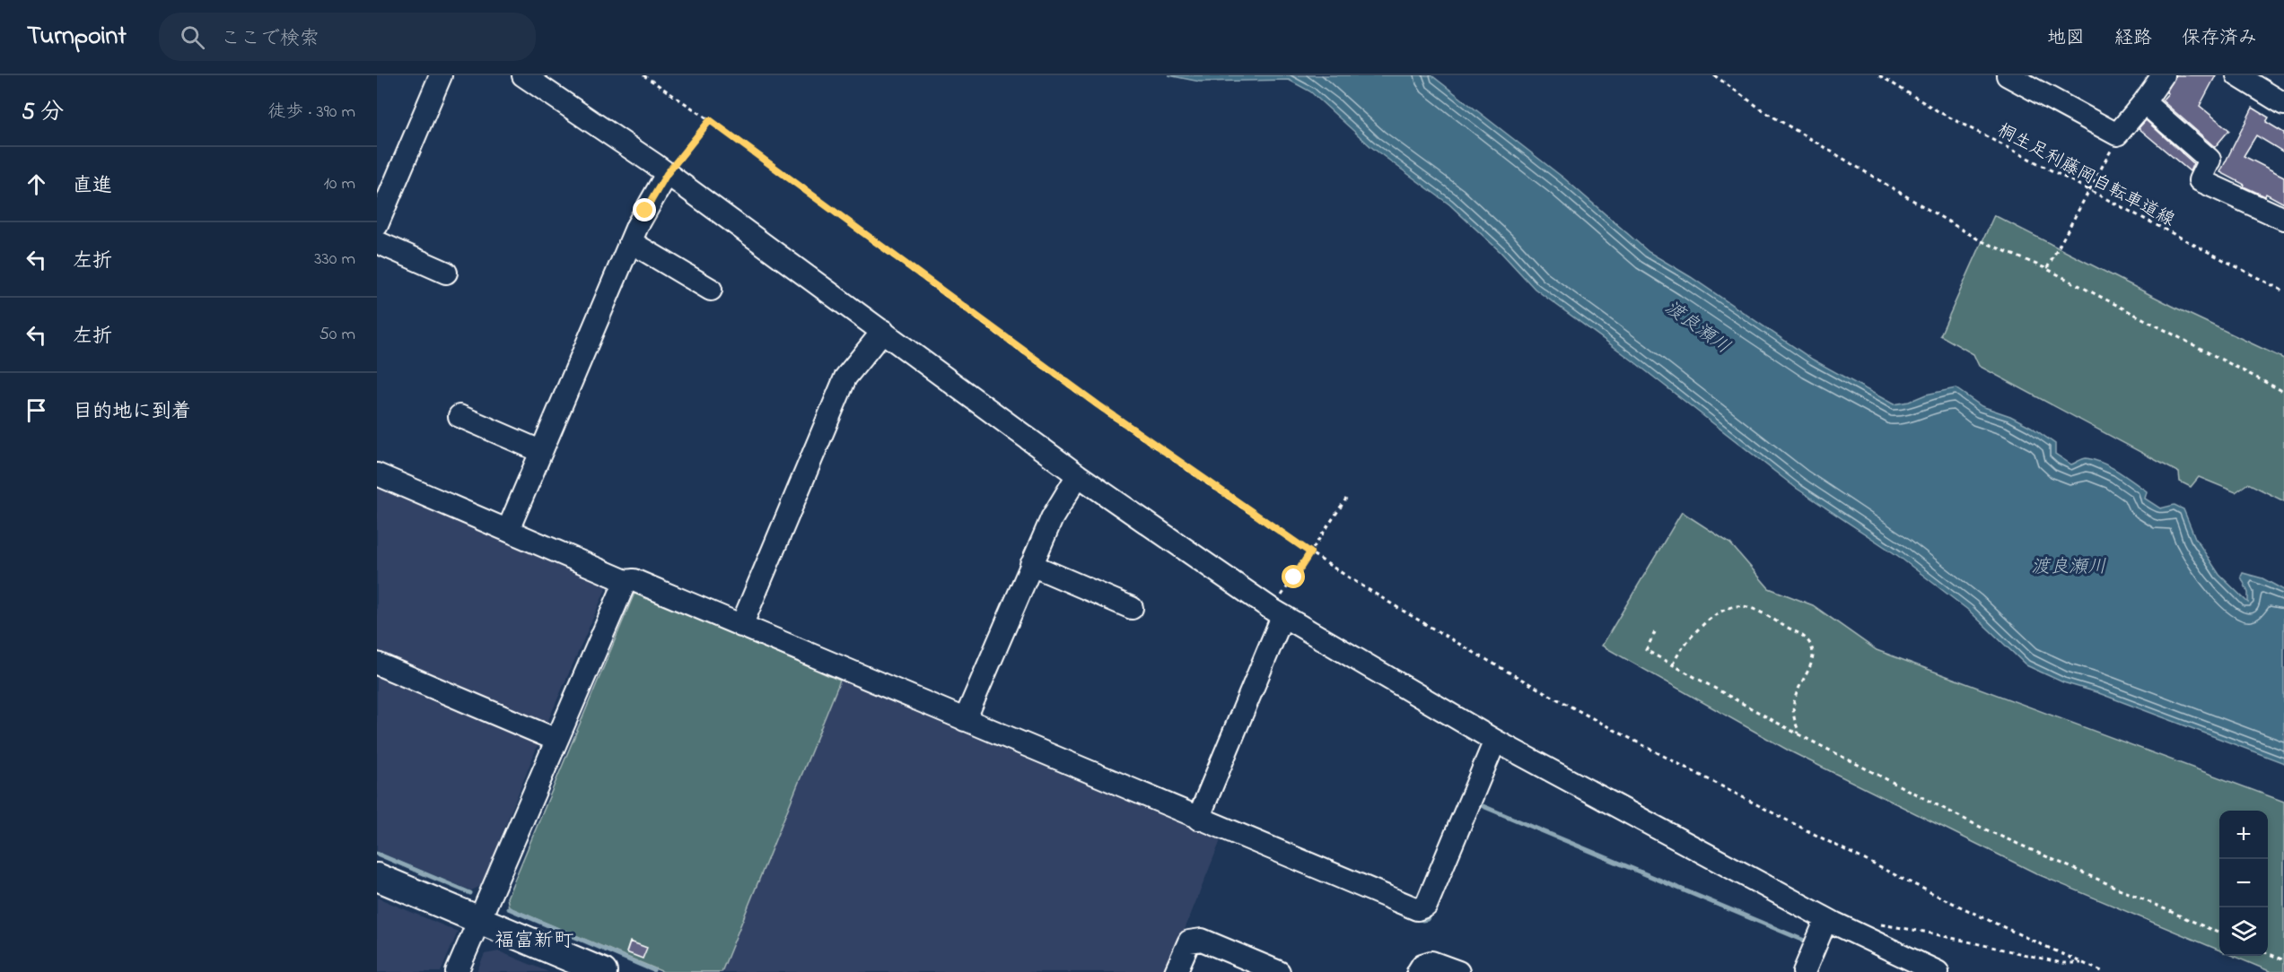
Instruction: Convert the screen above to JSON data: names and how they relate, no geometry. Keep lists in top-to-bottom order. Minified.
{"streets":{"path":["桐生足利藤岡自転車道線"]},"districts":["福富新町"],"water":["渡良瀬川"],"page":{"header":"Turnpoint","search":"ここで検索","nav":["地図","経路","保存済み"],"heading":["5 分","徒歩 · 390 m"],"list":[["直進","10 m"],["左折","330 m"],["左折","50 m"],"目的地に到着"],"map_buttons":["+","−"]}}
